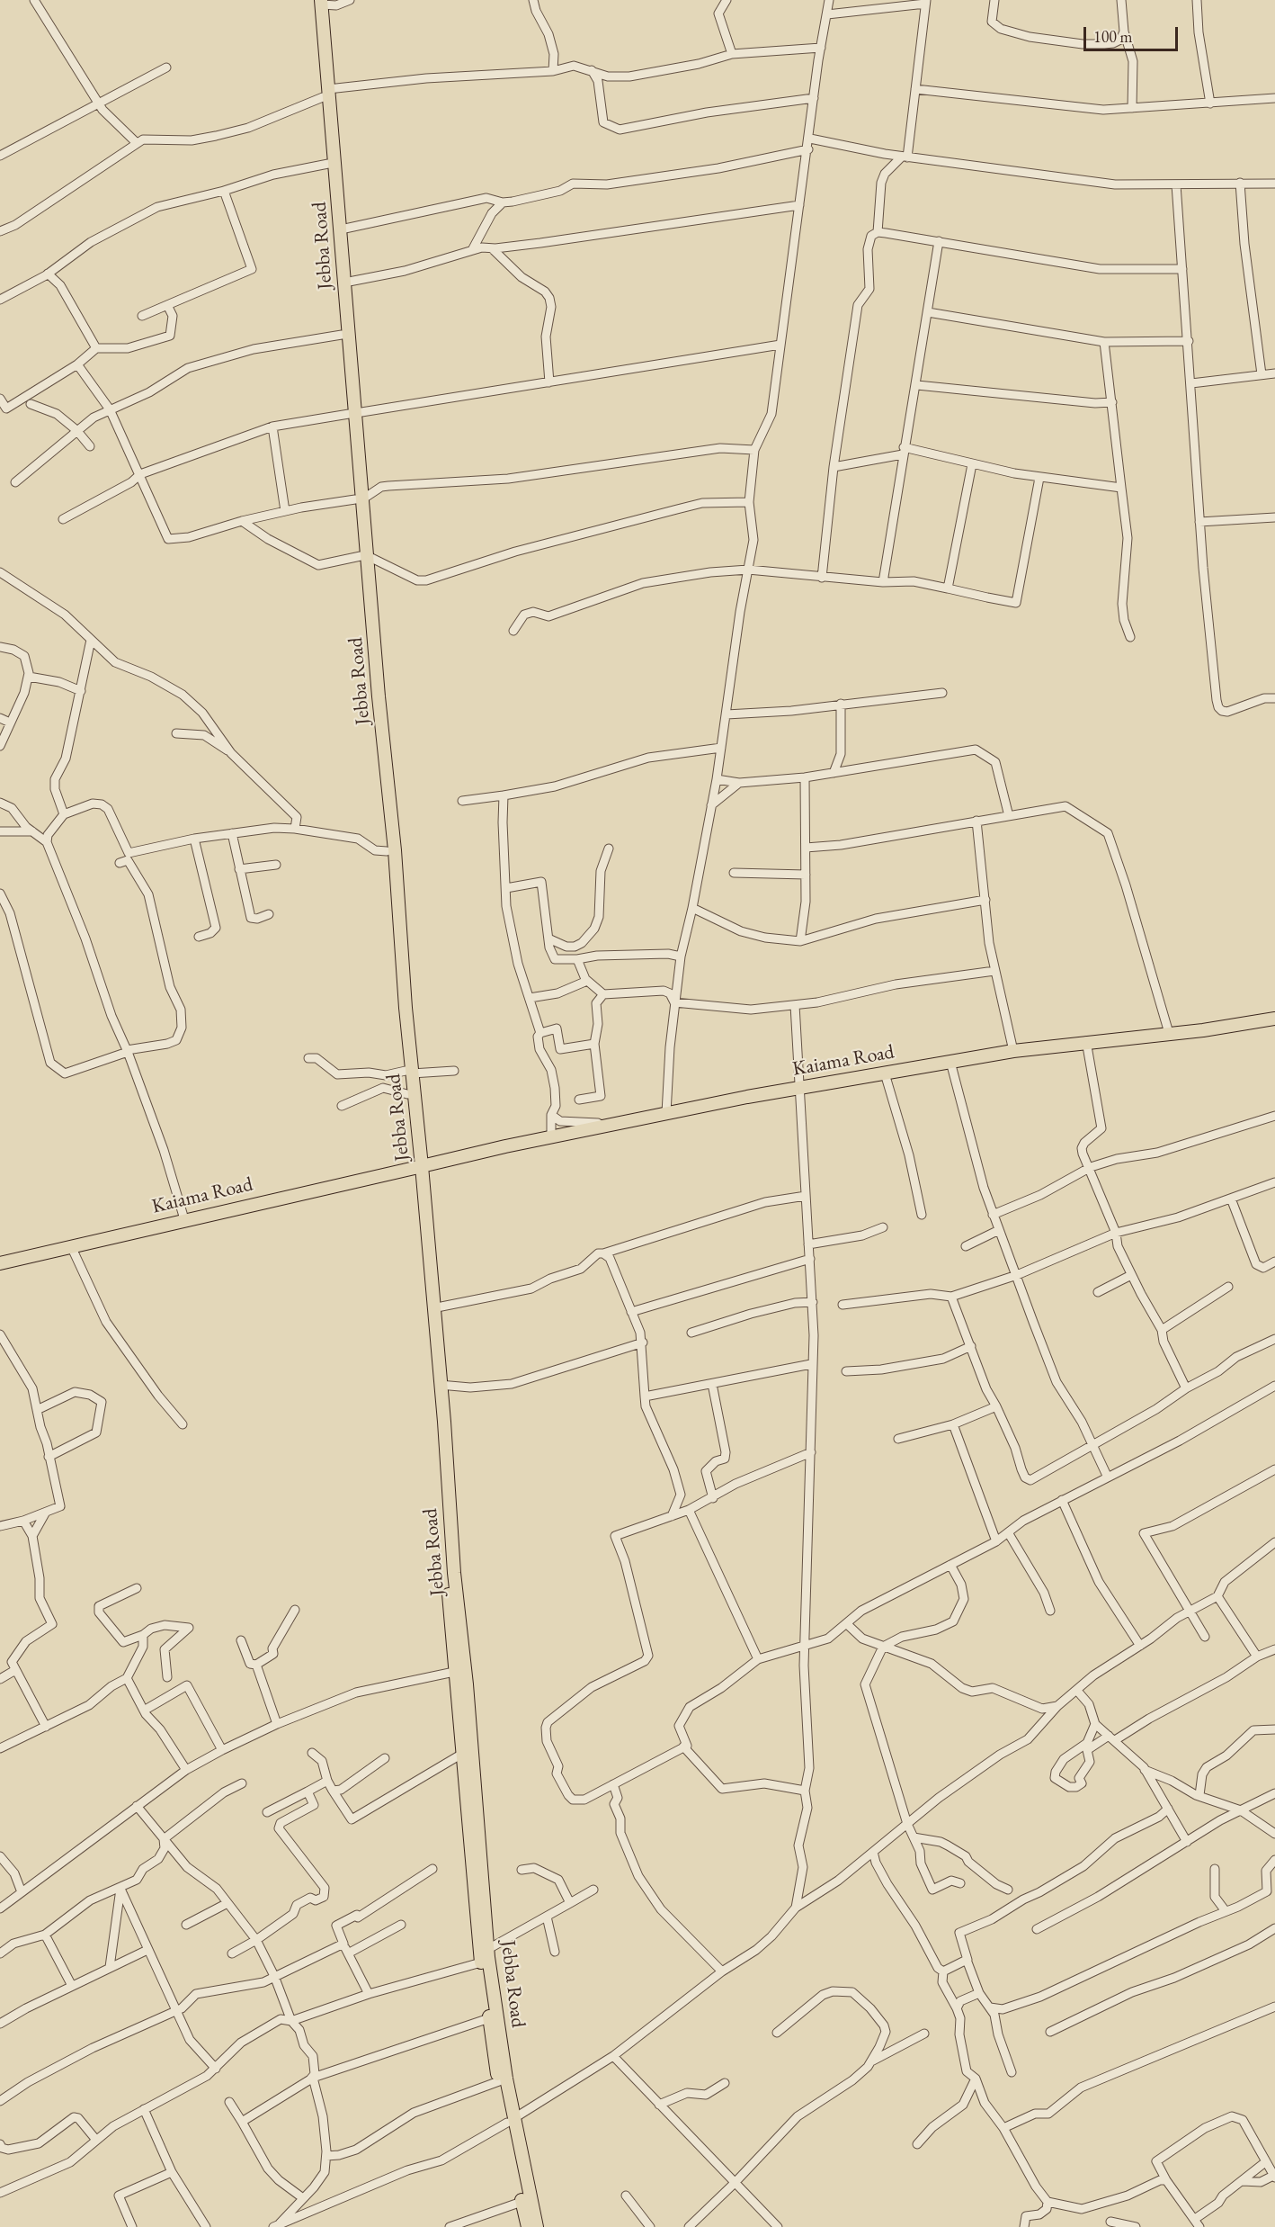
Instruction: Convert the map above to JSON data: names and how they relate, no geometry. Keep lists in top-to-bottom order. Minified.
{"streets":{"highway":["Jebba Road","Kaiama Road"]},"crossings":[["Jebba Road","Kaiama Road"]],"scale_bar":"100 m"}
